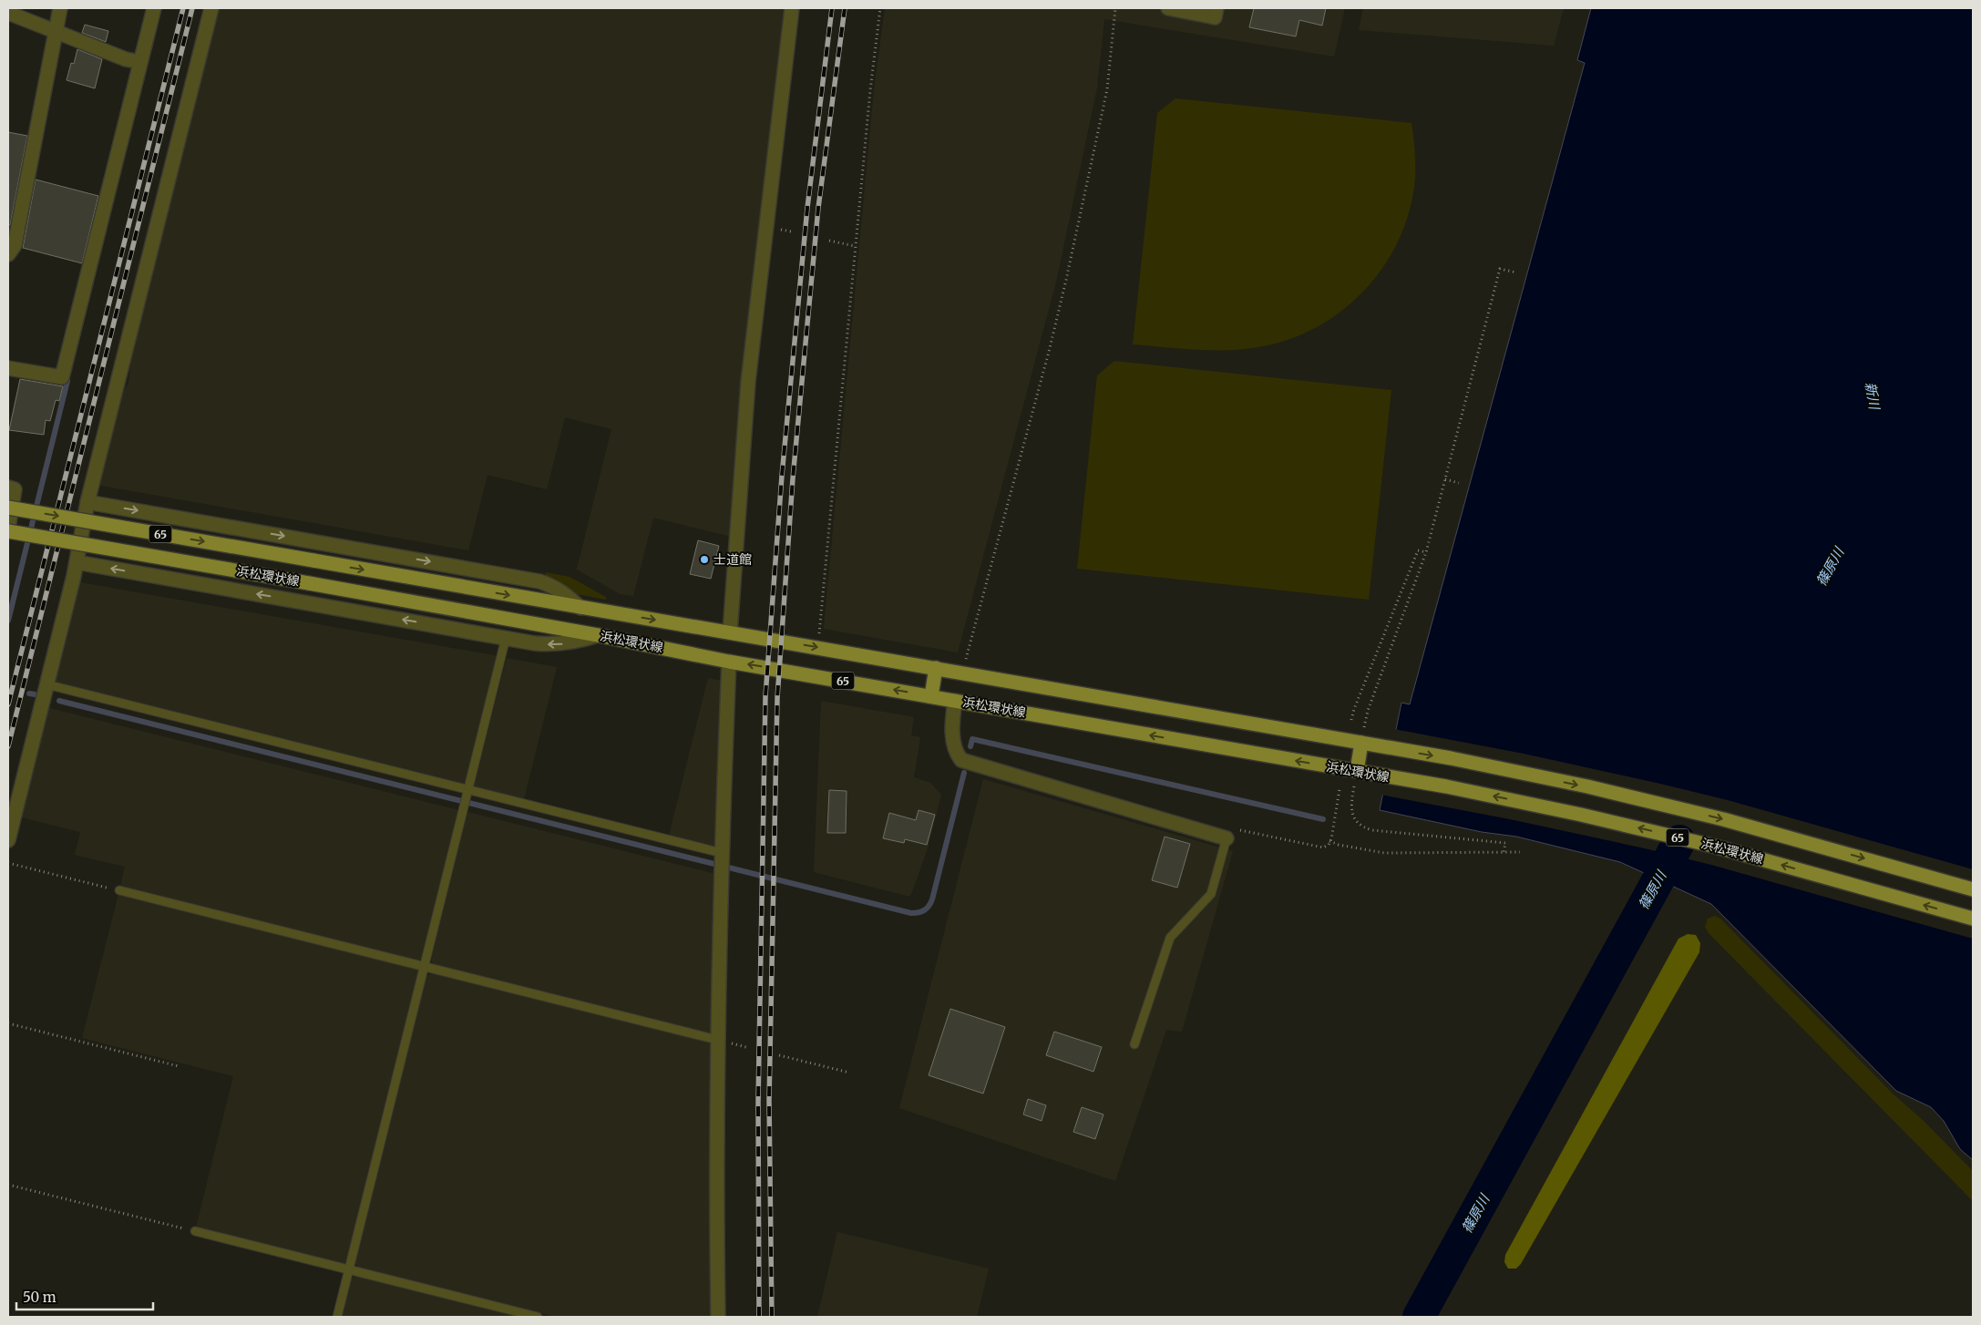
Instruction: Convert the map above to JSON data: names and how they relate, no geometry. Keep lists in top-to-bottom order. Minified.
{"streets":{"main road":["65","浜松環状線"]},"water":["新川","篠原川"],"places":["士道館"],"scale_bar":"50 m"}
